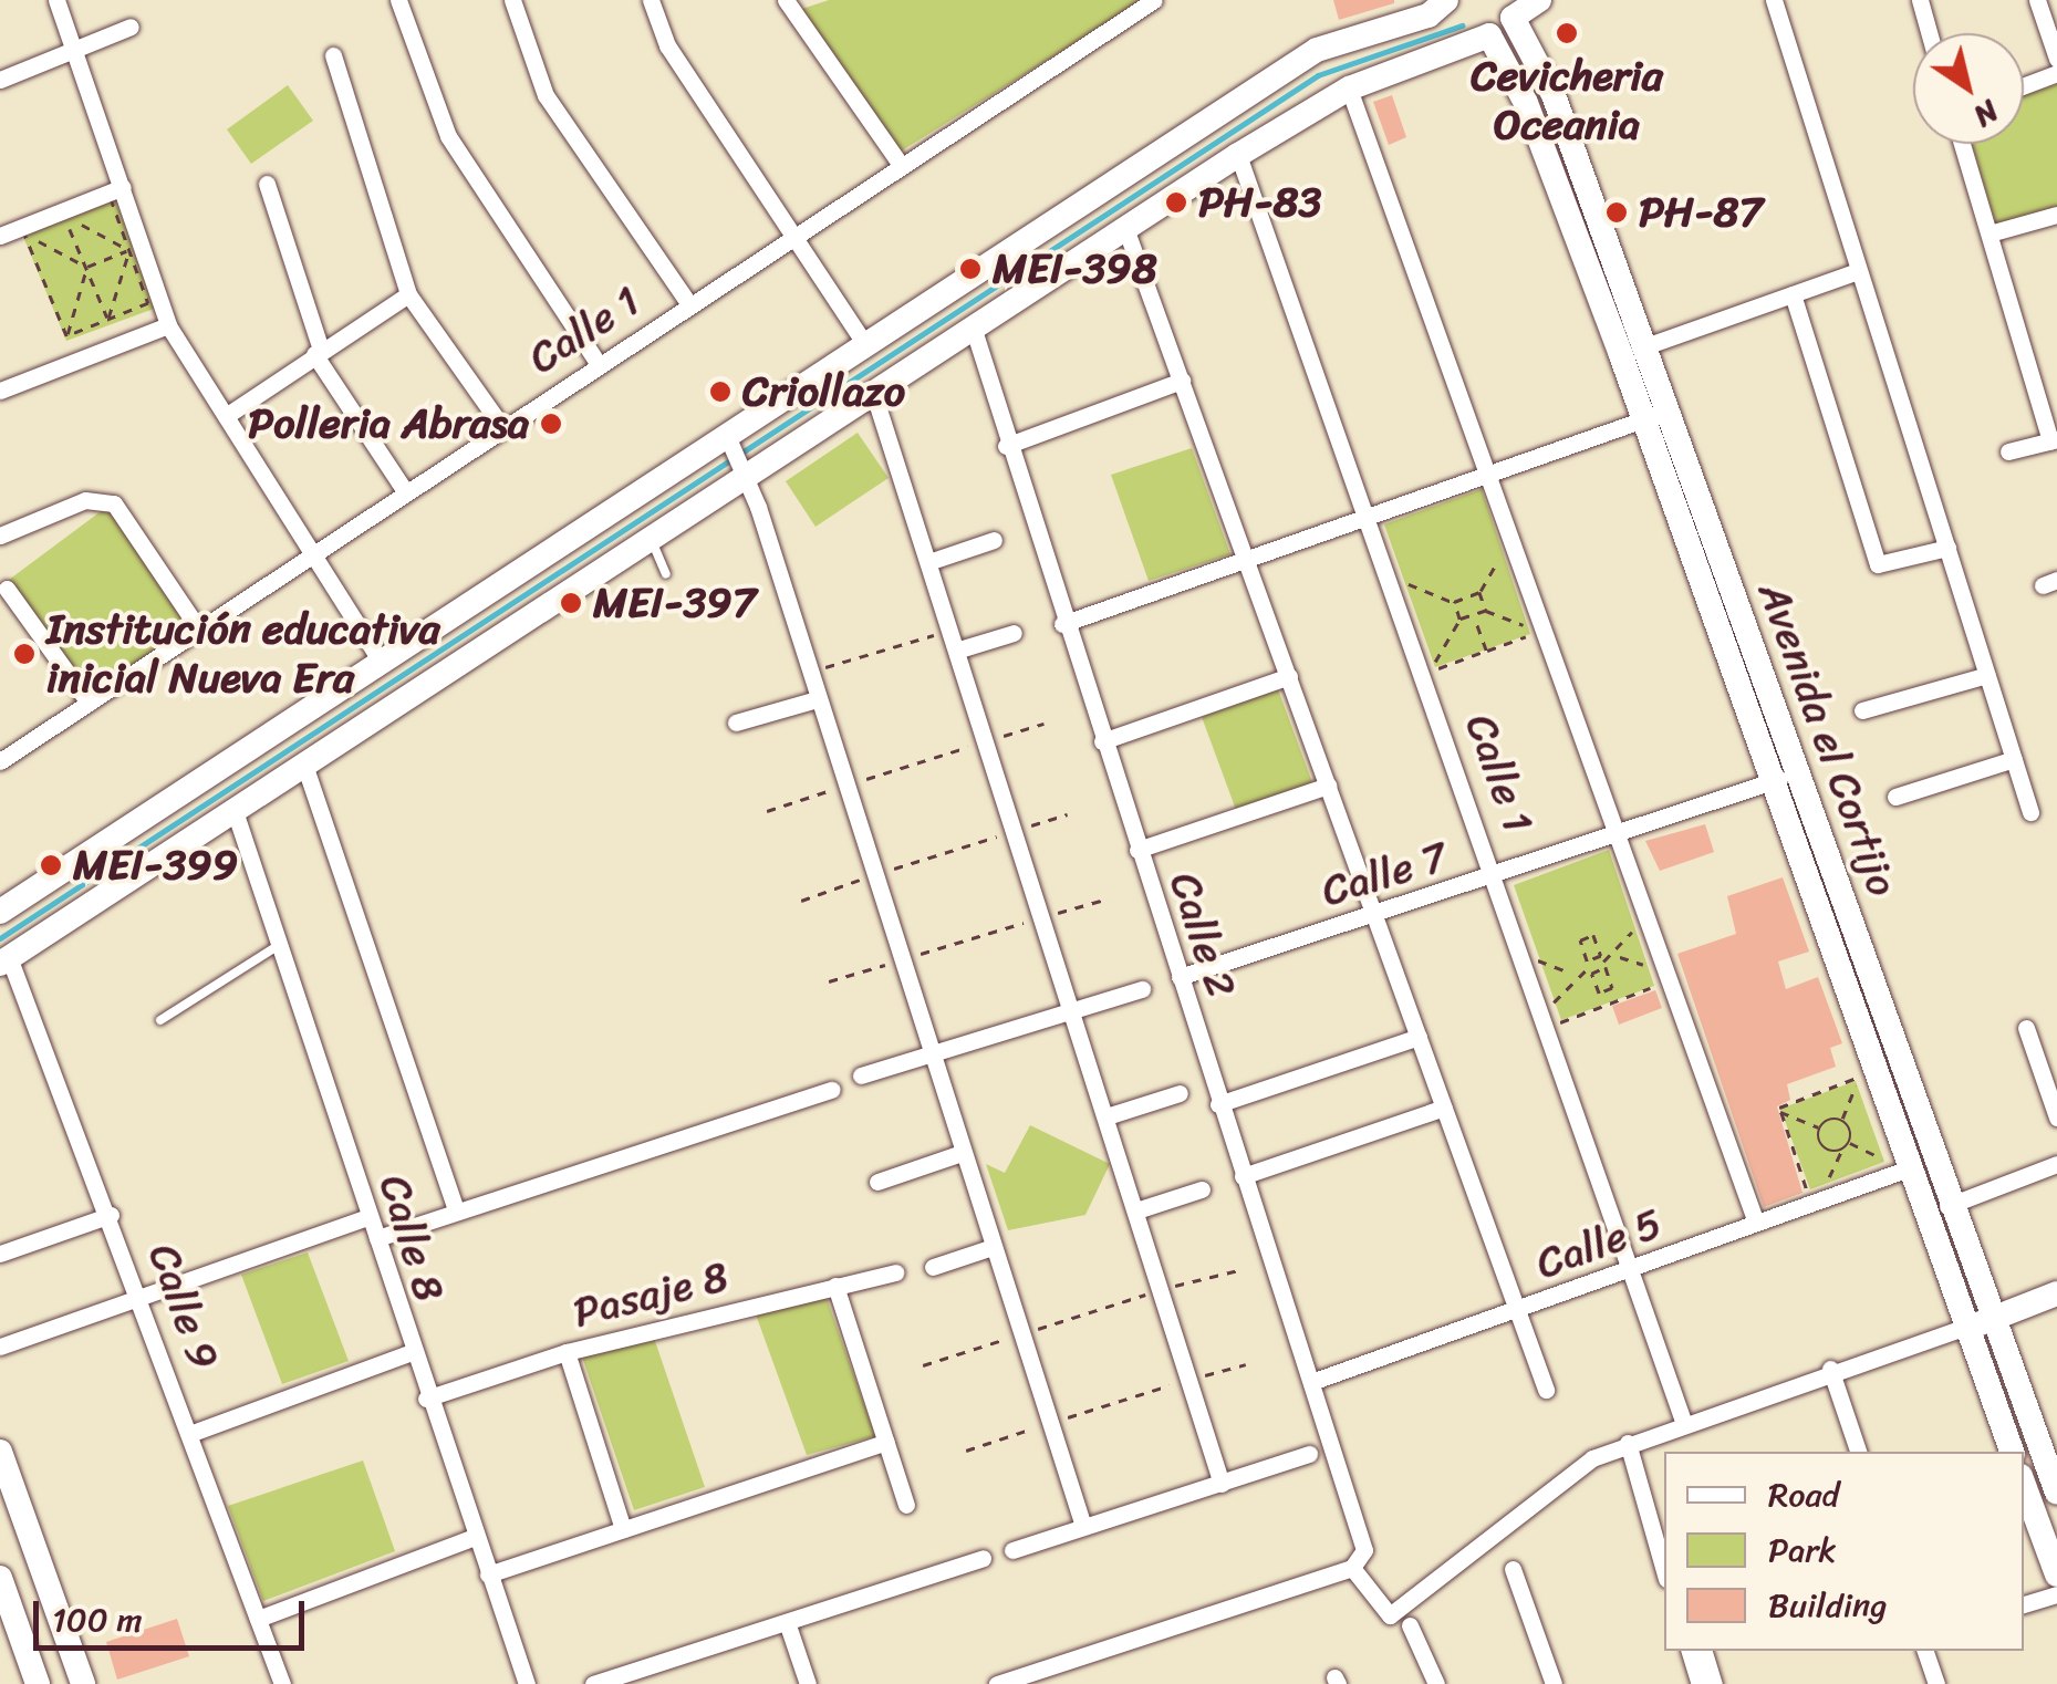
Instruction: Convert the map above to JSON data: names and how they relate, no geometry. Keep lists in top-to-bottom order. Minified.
{"streets":{"street":["Calle 1","Avenida el Cortijo","Calle 7","Calle 2","Calle 8","Calle 5","Pasaje 8","Calle 9"]},"crossings":[["Calle 1","Calle 7"],["Calle 1","Calle 5"],["Avenida el Cortijo","Calle 7"],["Avenida el Cortijo","Calle 5"],["Calle 7","Calle 2"],["Calle 2","Calle 5"],["Calle 8","Pasaje 8"]],"places":["Cevicheria Oceania","PH-83","PH-87","MEI-398","Criollazo","Polleria Abrasa","MEI-397","Institución educativa inicial Nueva Era","MEI-399"],"legend":["Road","Park","Building"],"scale_bar":"100 m","north":"bottom right"}
